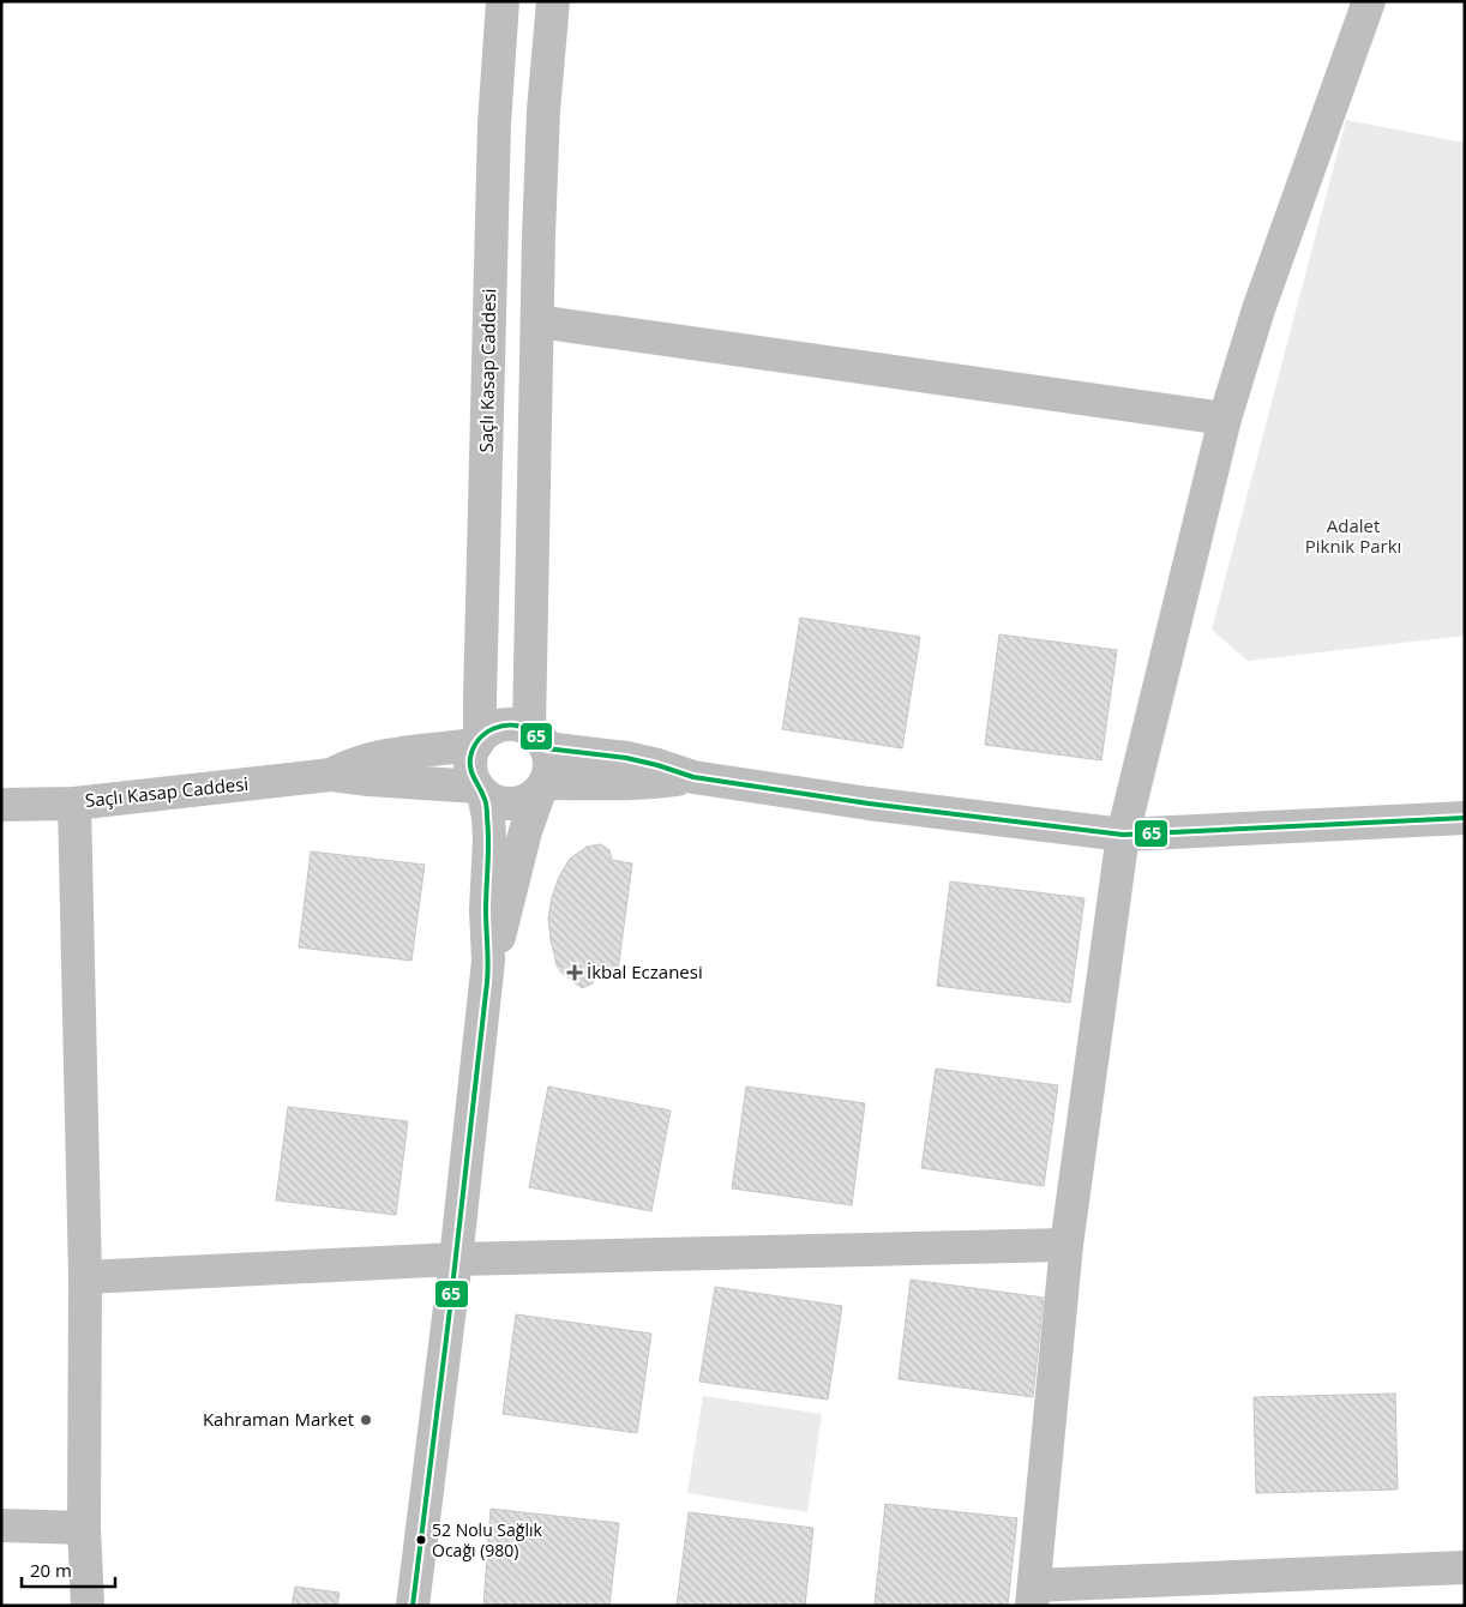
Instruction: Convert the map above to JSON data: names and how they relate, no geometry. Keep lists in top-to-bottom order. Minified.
{"streets":{"street":["Saçlı Kasap Caddesi"]},"parks":["Adalet Piknik Parkı"],"places":{"health":["İkbal Eczanesi"],"other":["Kahraman Market","52 Nolu Sağlık Ocağı (980)"]},"lines":["transit line 65"],"scale_bar":"20 m"}
